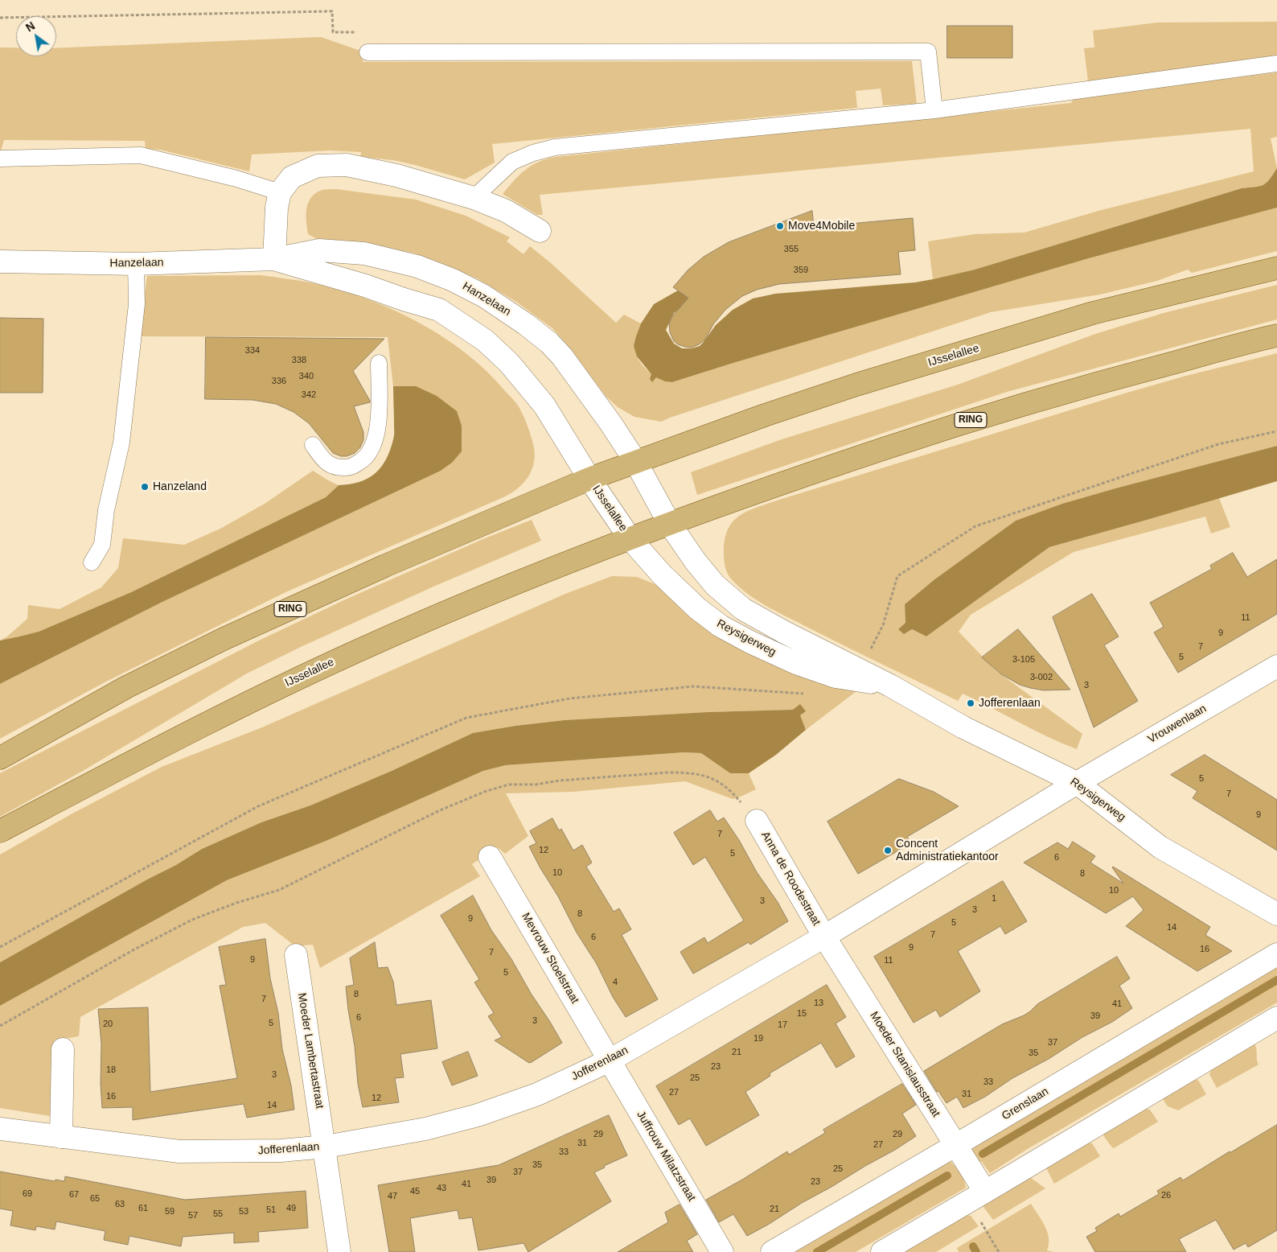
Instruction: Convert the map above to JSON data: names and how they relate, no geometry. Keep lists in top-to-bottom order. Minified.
{"streets":{"main road":["IJsselallee","RING"],"street":["Hanzelaan","Reysigerweg","Vrouwenlaan","Anna de Roodestraat","Mevrouw Stoelstraat","Moeder Lambertastraat","Jofferenlaan","Moeder Stanislausstraat","Grenslaan","Juffrouw Milatzstraat"]},"crossings":[["Hanzelaan","IJsselallee"],["IJsselallee","Reysigerweg"],["Reysigerweg","Vrouwenlaan"],["Reysigerweg","Jofferenlaan"],["Vrouwenlaan","Jofferenlaan"],["Anna de Roodestraat","Jofferenlaan"],["Anna de Roodestraat","Moeder Stanislausstraat"],["Mevrouw Stoelstraat","Jofferenlaan"],["Mevrouw Stoelstraat","Juffrouw Milatzstraat"],["Moeder Lambertastraat","Jofferenlaan"],["Jofferenlaan","Moeder Stanislausstraat"],["Jofferenlaan","Juffrouw Milatzstraat"],["Moeder Stanislausstraat","Grenslaan"]],"places":["Move4Mobile","Hanzeland","Jofferenlaan","Concent Administratiekantoor"],"house_numbers":["355","359","334","338","340","336","342","11","9","7","5","3-105","3-002","3","5","7","9","7","12","5","6","10","8","10","1","3","3","8","9","5","14","7","6","9","16","7","9","11","5","4","8","7","13","41","15","39","6","3","5","20","17","19","37","21","35","23","18","3","25","33","27","31","16","12","14","29","29","31","27","33","35","25","37","39","23","41","43","45","69","67","26","47","65","63","61","49","21","51","59","53","55","57"],"north":"top left"}
